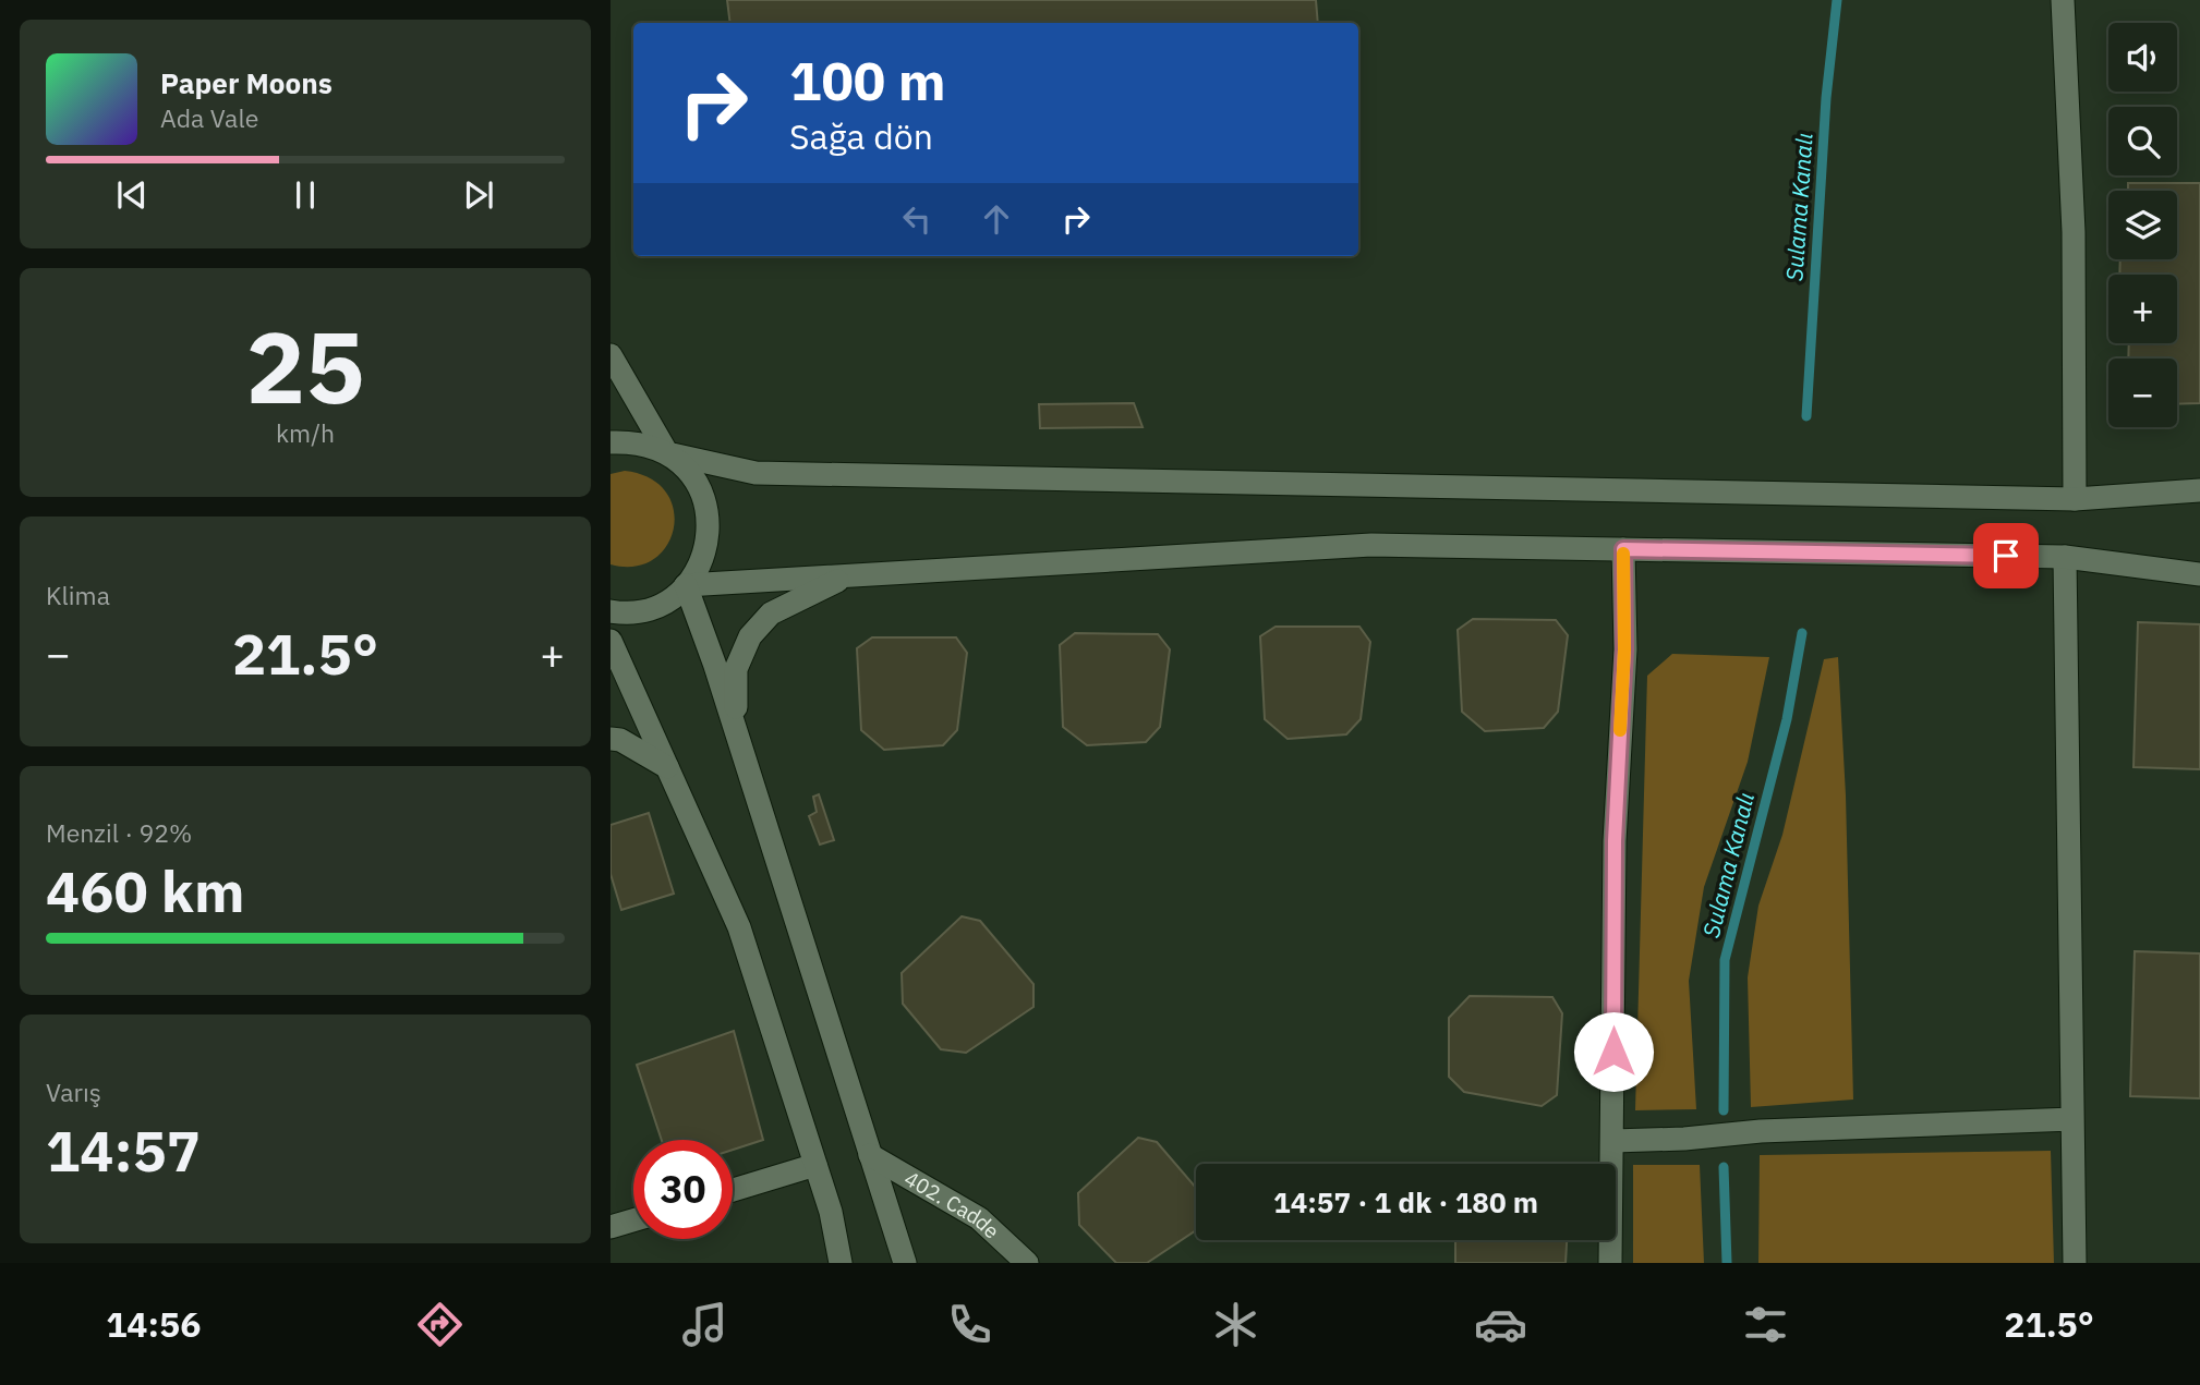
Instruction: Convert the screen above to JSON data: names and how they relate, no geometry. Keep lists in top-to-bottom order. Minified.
{"streets":{"main road":["402. Cadde"]},"water":["Sulama Kanalı"],"page":{"map_buttons":["+","−"],"turn":["100 m","Sağa dön"],"song":["Paper Moons","Ada Vale"],"tile":[["25","km/h"],"Klima",["Menzil · 92%","460 km"],["Varış","14:57"]],"heat":["−","21.5°","+"],"limit":"30","trip":"14:57 · 1 dk · 180 m","tabs":["14:56","21.5°"]}}
